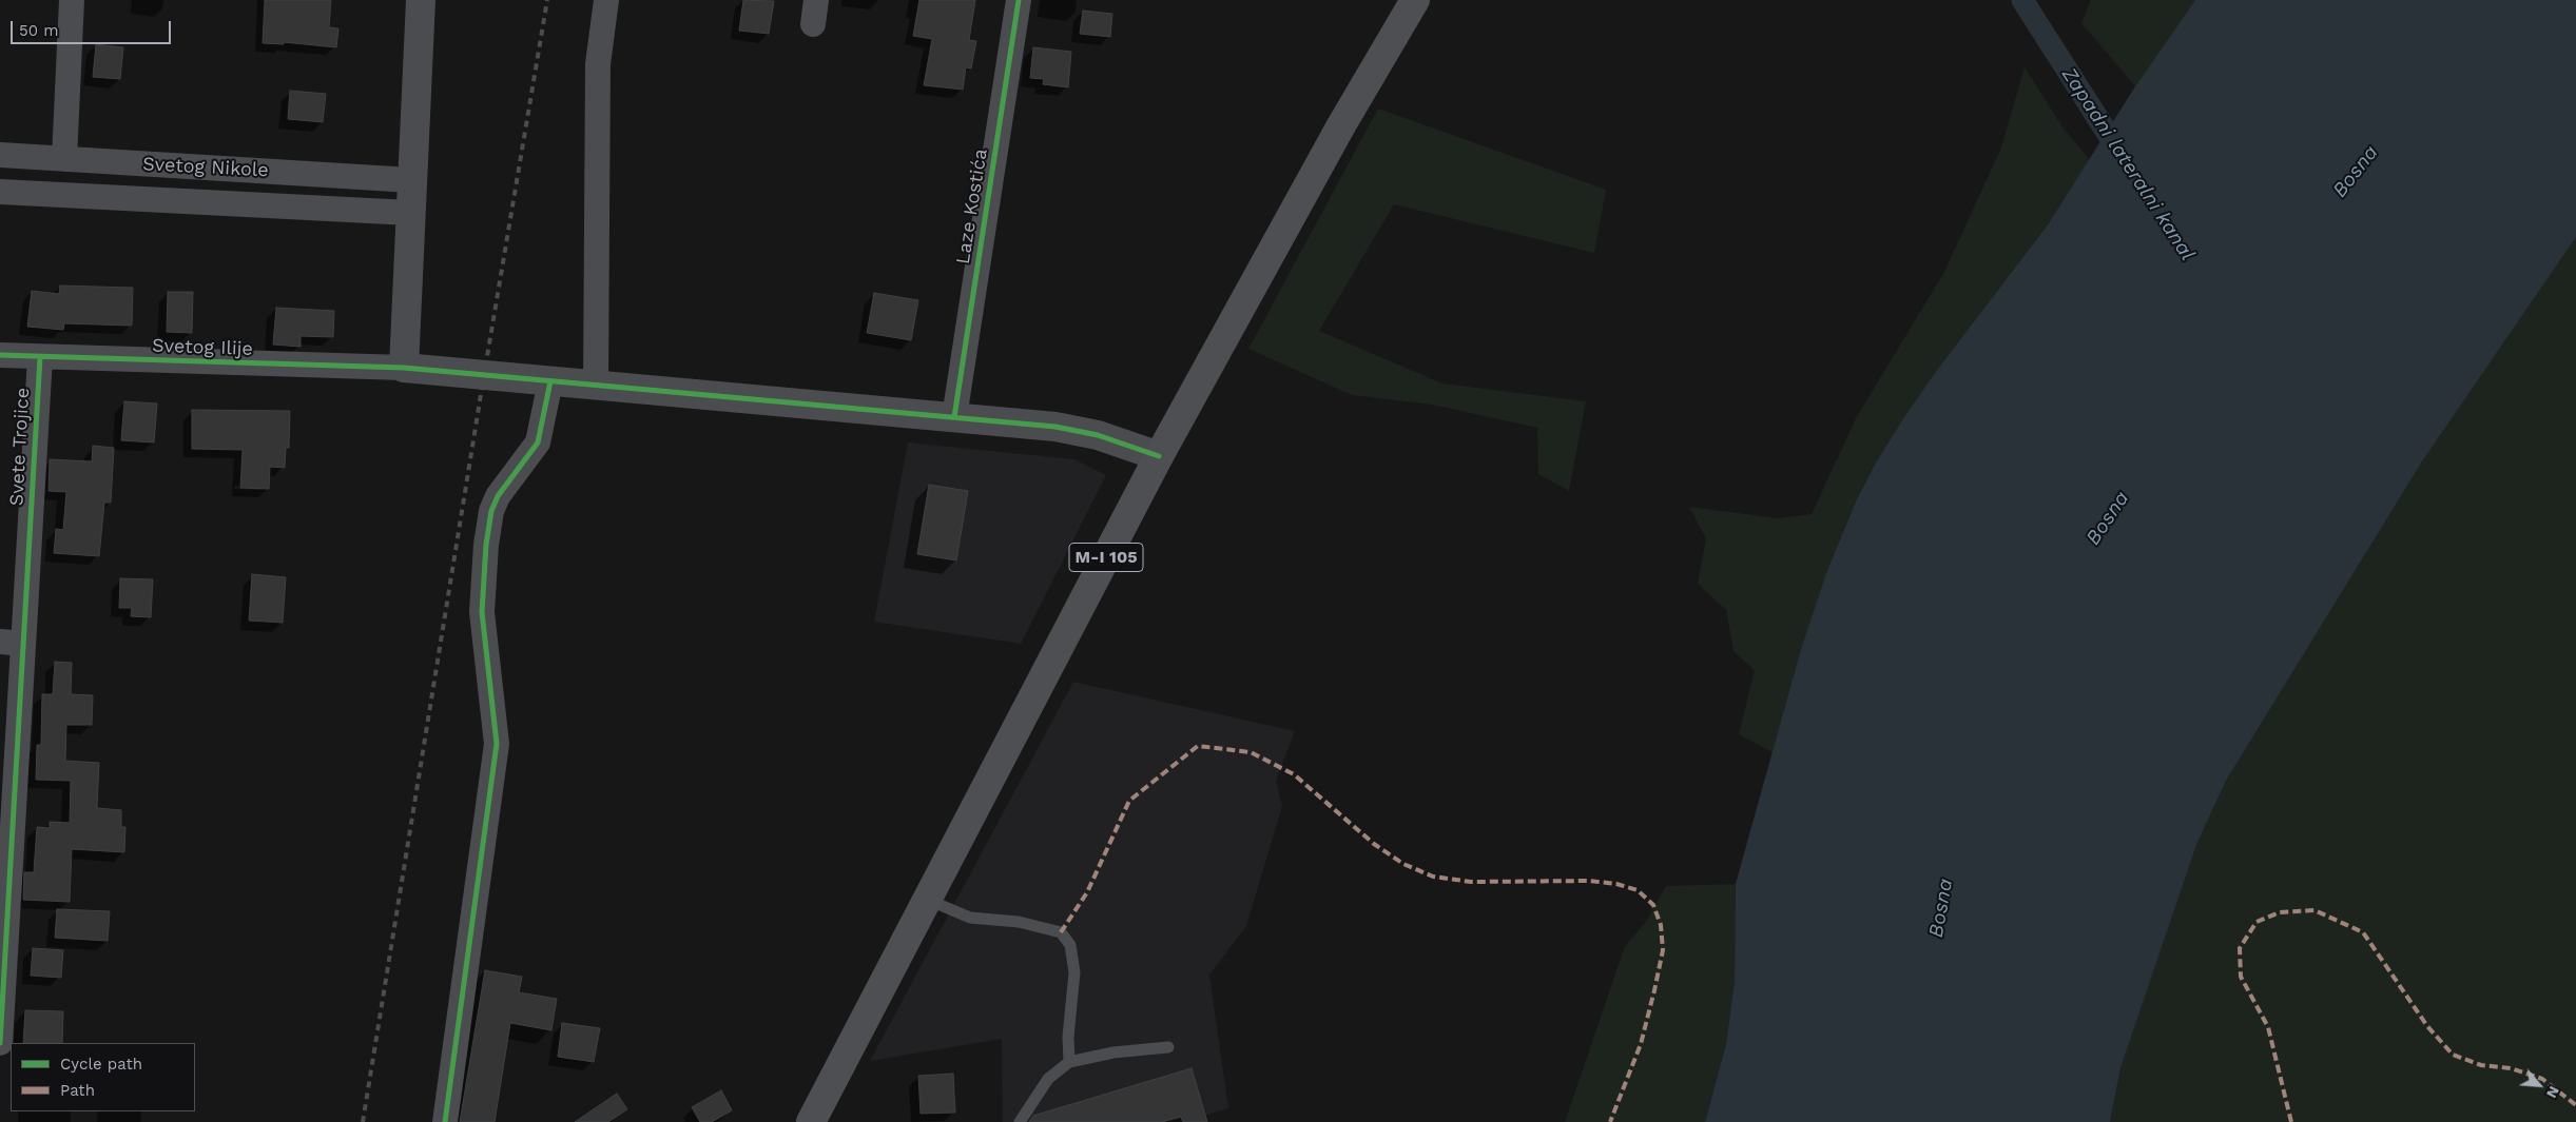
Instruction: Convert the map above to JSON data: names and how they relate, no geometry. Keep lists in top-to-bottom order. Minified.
{"streets":{"main road":["M-I 105"],"street":["Svetog Nikole","Laze Kostića","Svetog Ilije","Svete Trojice"]},"crossings":[["Svetog Ilije","Svete Trojice"]],"water":["Zapadni lateralni kanal","Bosna"],"legend":["Cycle path","Path"],"scale_bar":"50 m","north":"bottom right"}
